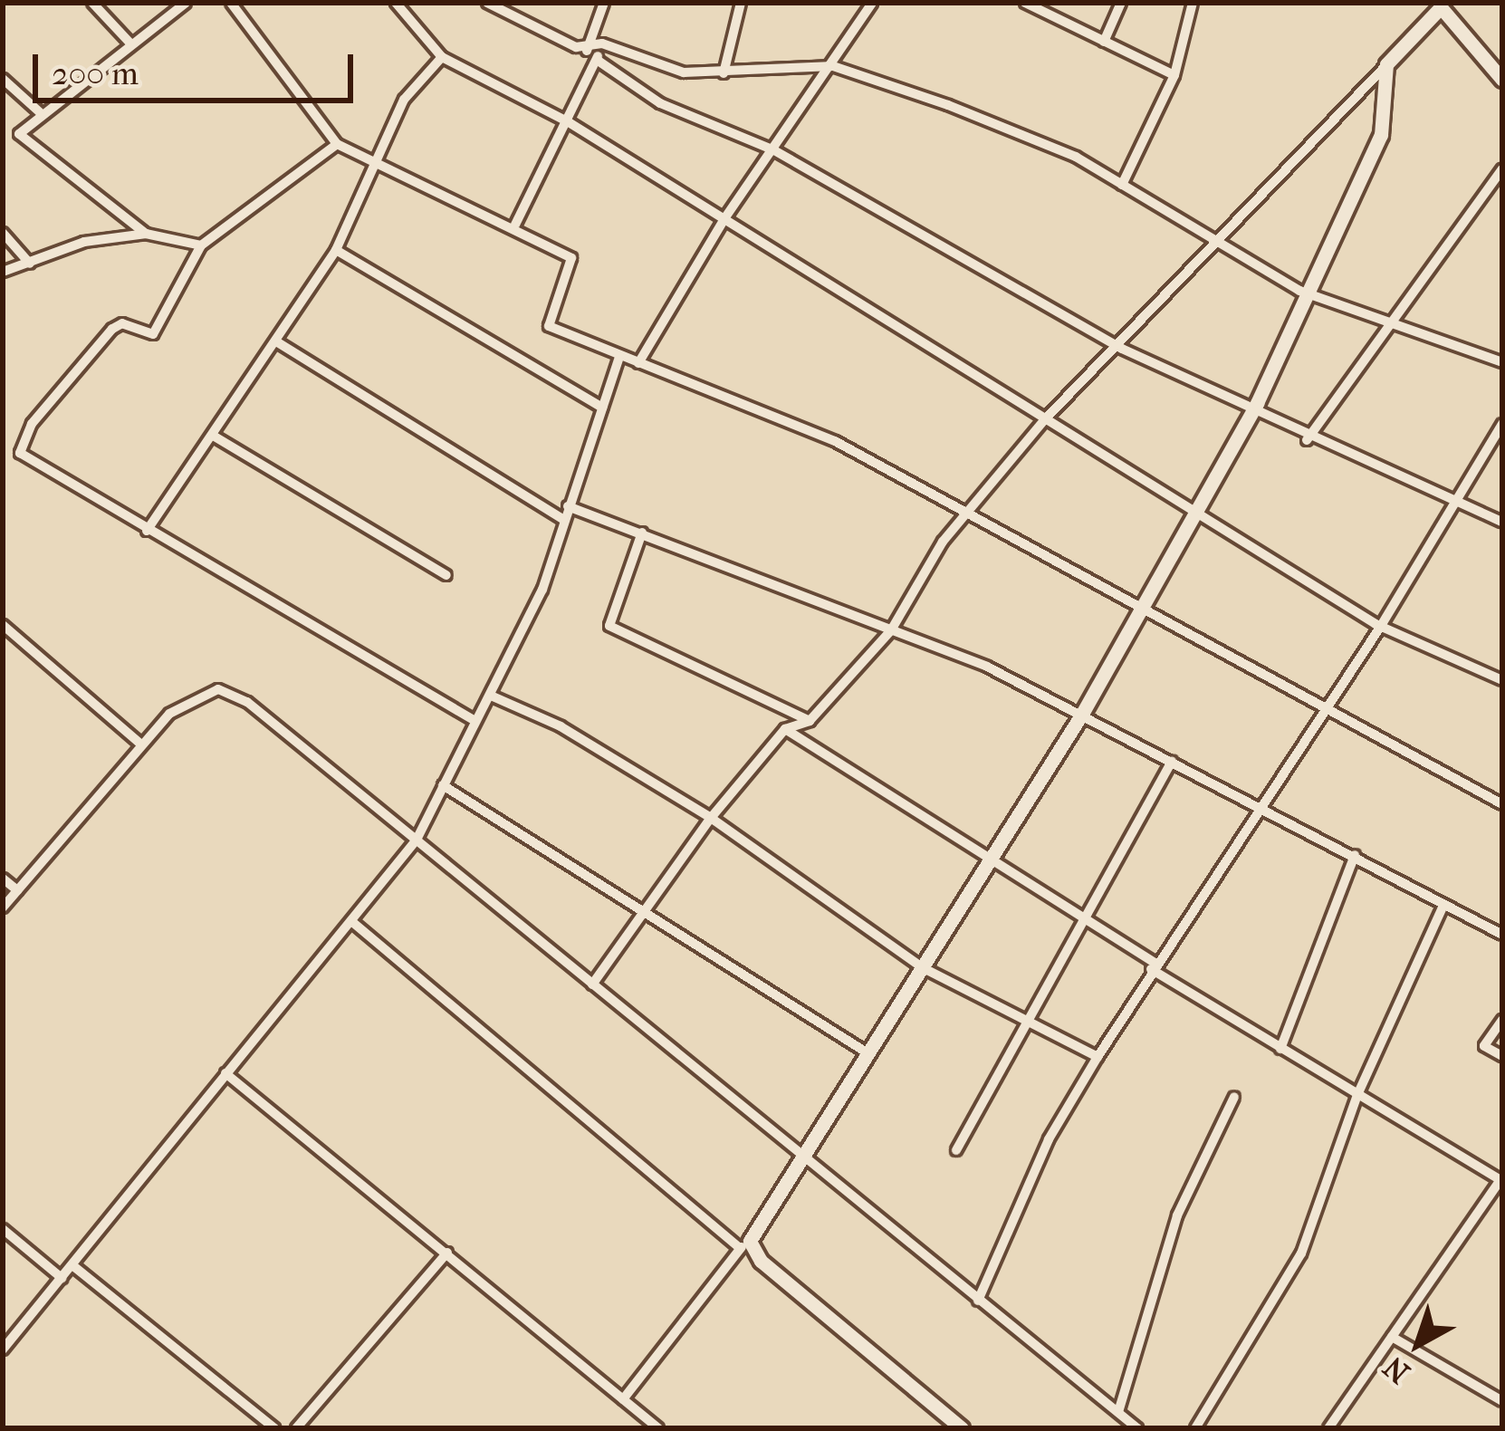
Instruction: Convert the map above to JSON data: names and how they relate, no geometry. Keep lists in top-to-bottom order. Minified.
{"scale_bar":"200 m","north":"bottom left"}
